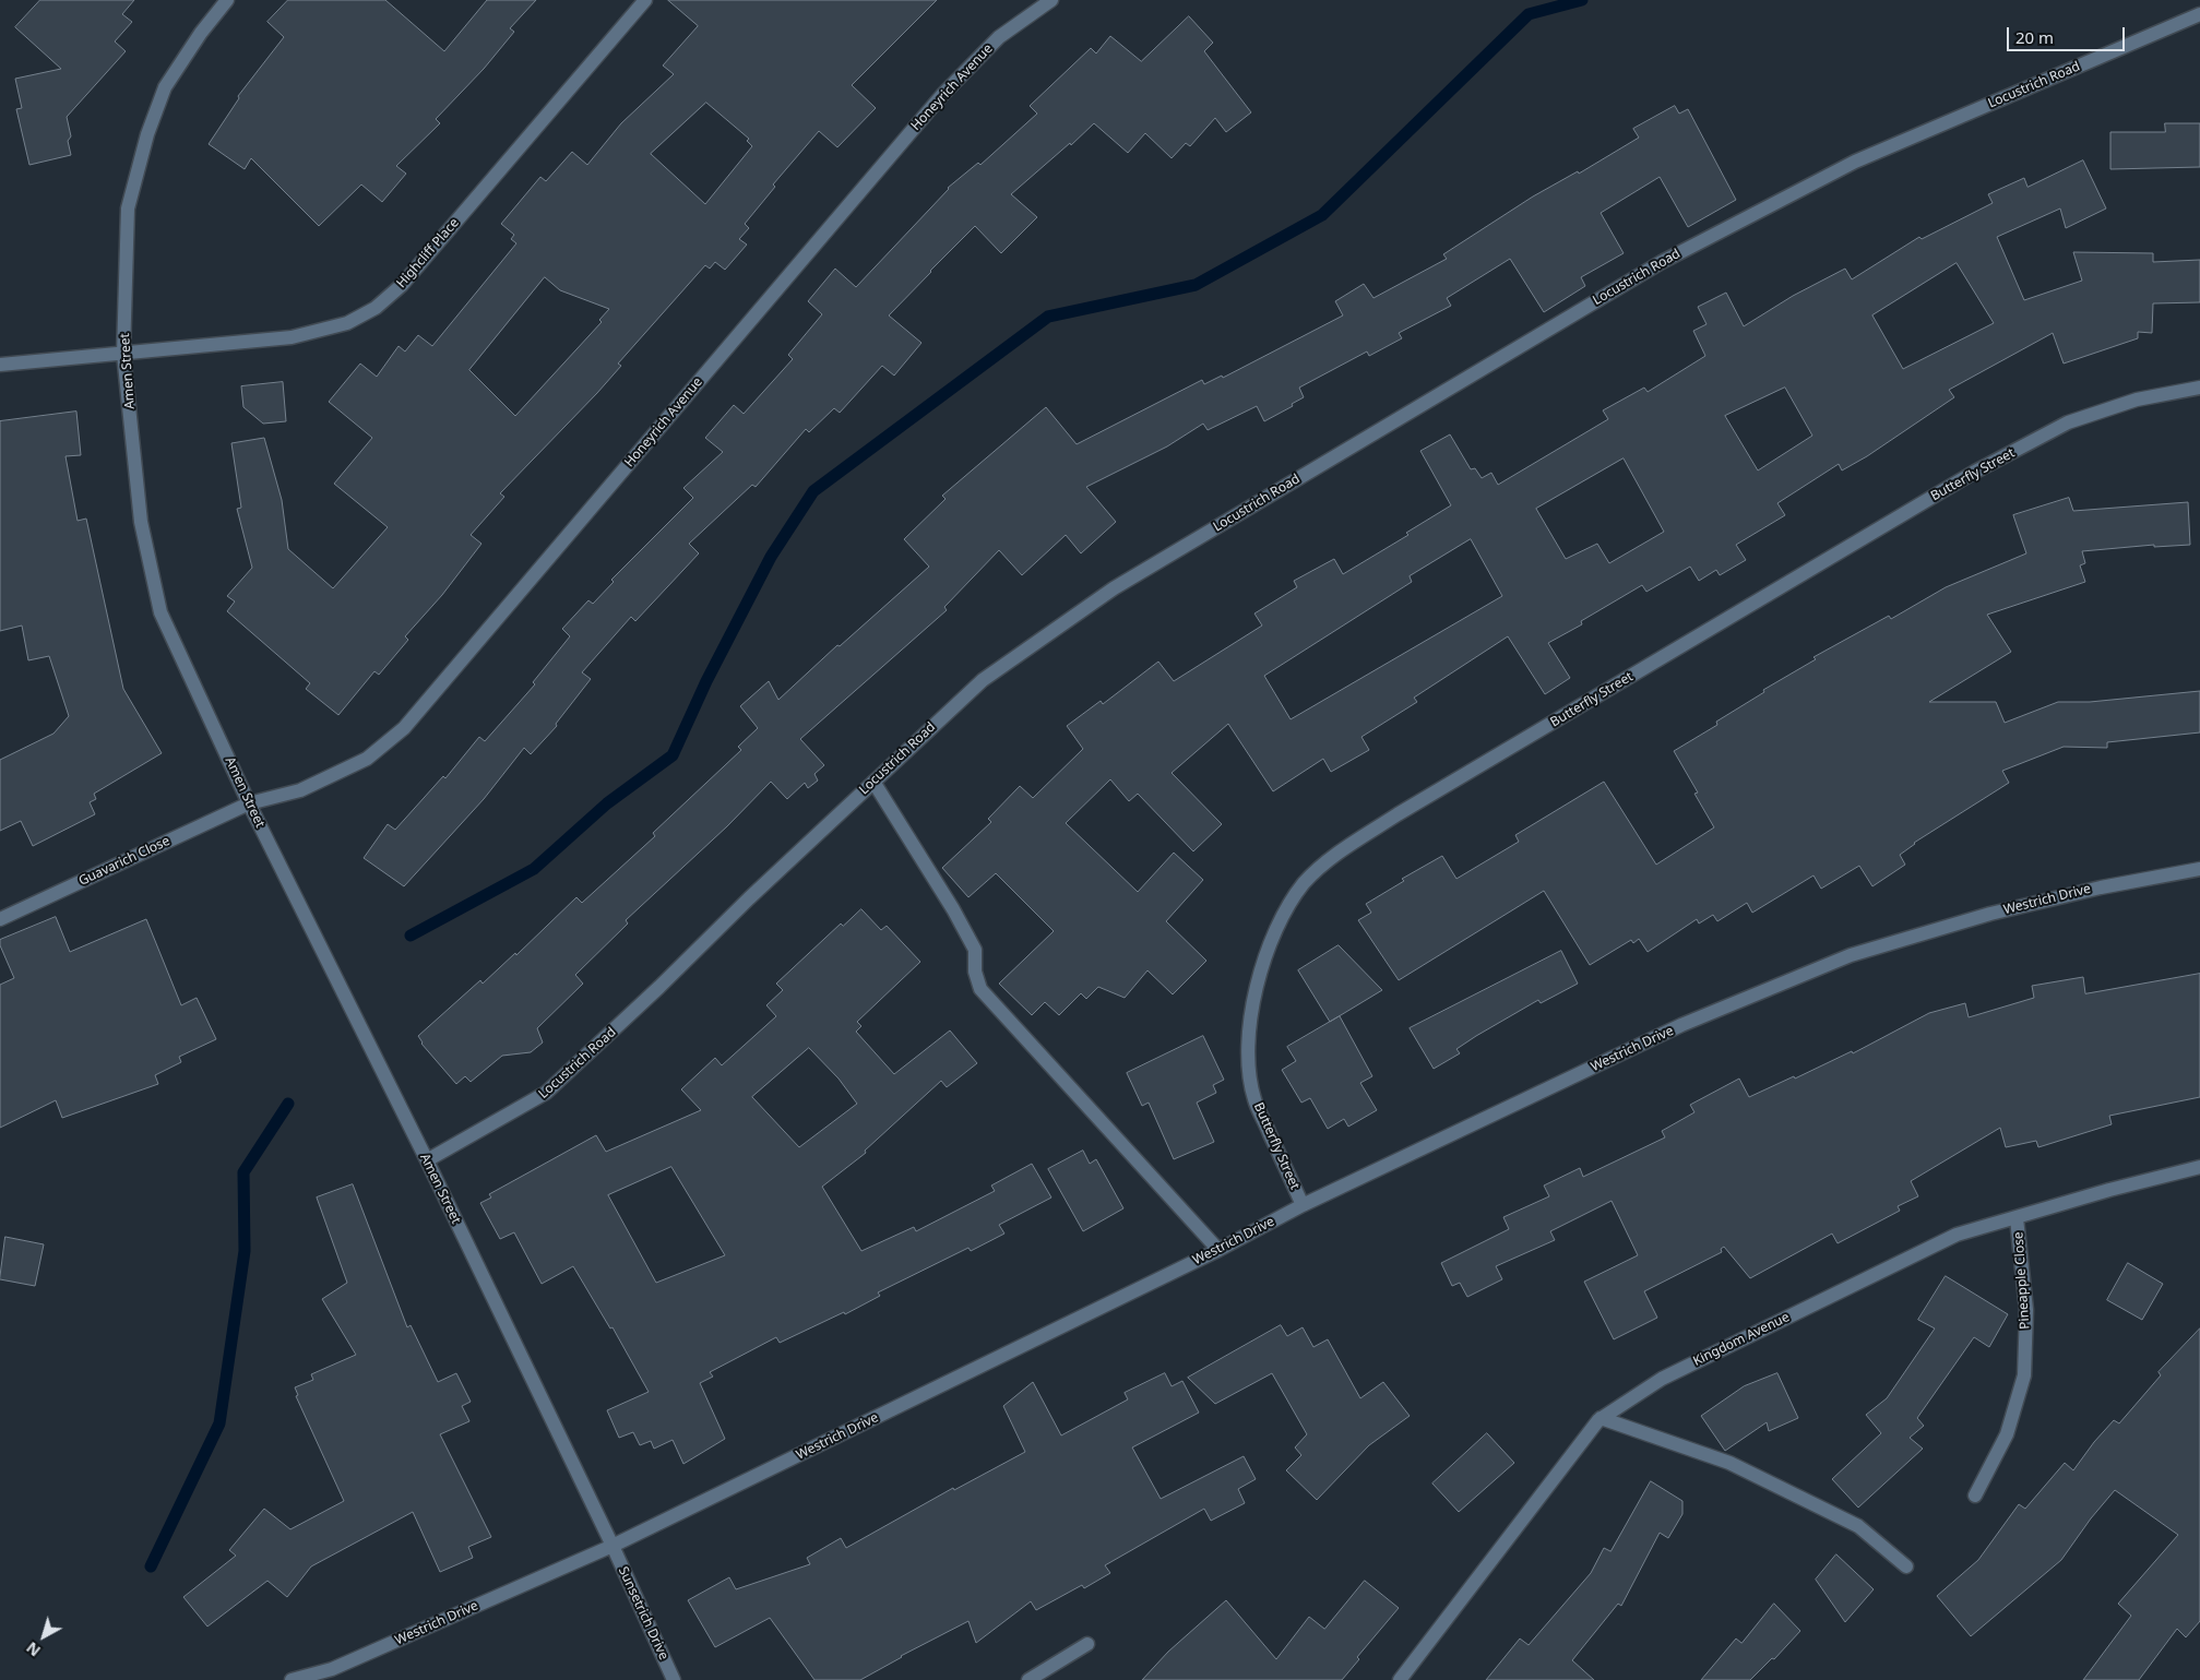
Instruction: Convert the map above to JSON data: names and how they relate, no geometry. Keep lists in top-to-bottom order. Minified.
{"streets":{"street":["Locustrich Road","Honeyrich Avenue","Highcliff Place","Amen Street","Butterfly Street","Guavarich Close","Westrich Drive","Pineapple Close","Kingdom Avenue","Sunsetrich Drive"]},"crossings":[["Locustrich Road","Amen Street"],["Honeyrich Avenue","Amen Street"],["Honeyrich Avenue","Guavarich Close"],["Highcliff Place","Amen Street"],["Amen Street","Guavarich Close"],["Amen Street","Westrich Drive"],["Amen Street","Sunsetrich Drive"],["Butterfly Street","Westrich Drive"],["Westrich Drive","Sunsetrich Drive"],["Pineapple Close","Kingdom Avenue"]],"scale_bar":"20 m","north":"bottom left"}
